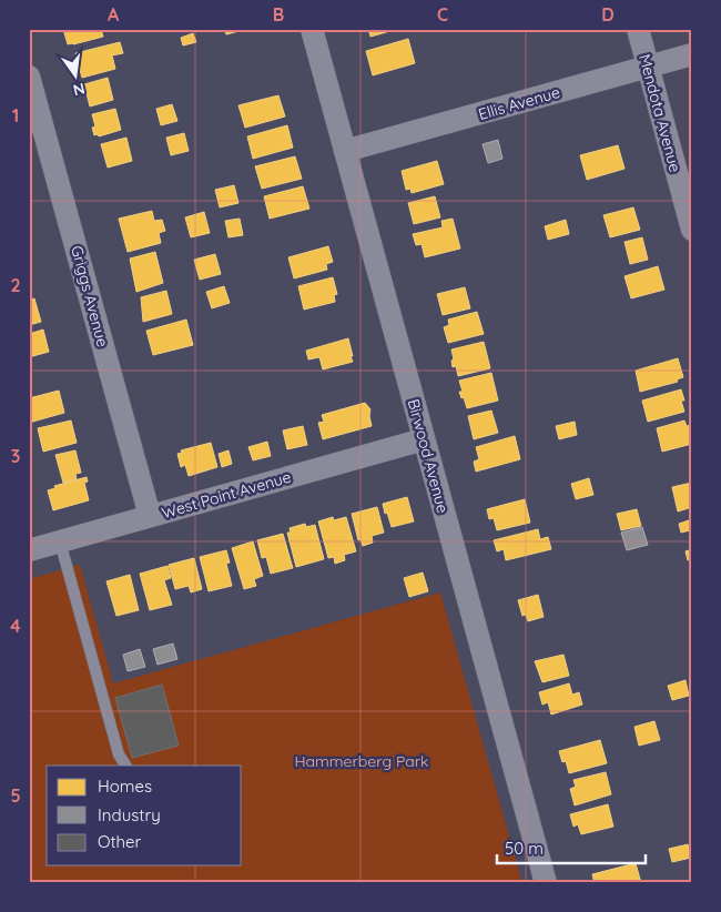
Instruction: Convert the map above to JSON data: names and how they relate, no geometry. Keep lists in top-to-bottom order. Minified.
{"streets":{"street":["Ellis Avenue","Mendota Avenue","Griggs Avenue","Birwood Avenue","West Point Avenue"]},"crossings":[["Ellis Avenue","Mendota Avenue"],["Ellis Avenue","Birwood Avenue"],["Griggs Avenue","West Point Avenue"],["Birwood Avenue","West Point Avenue"]],"parks":["Hammerberg Park"],"legend":["Homes","Industry","Other"],"scale_bar":"50 m","north":"bottom","grid":{"columns":["A","B","C","D"],"rows":["1","2","3","4","5"]}}
